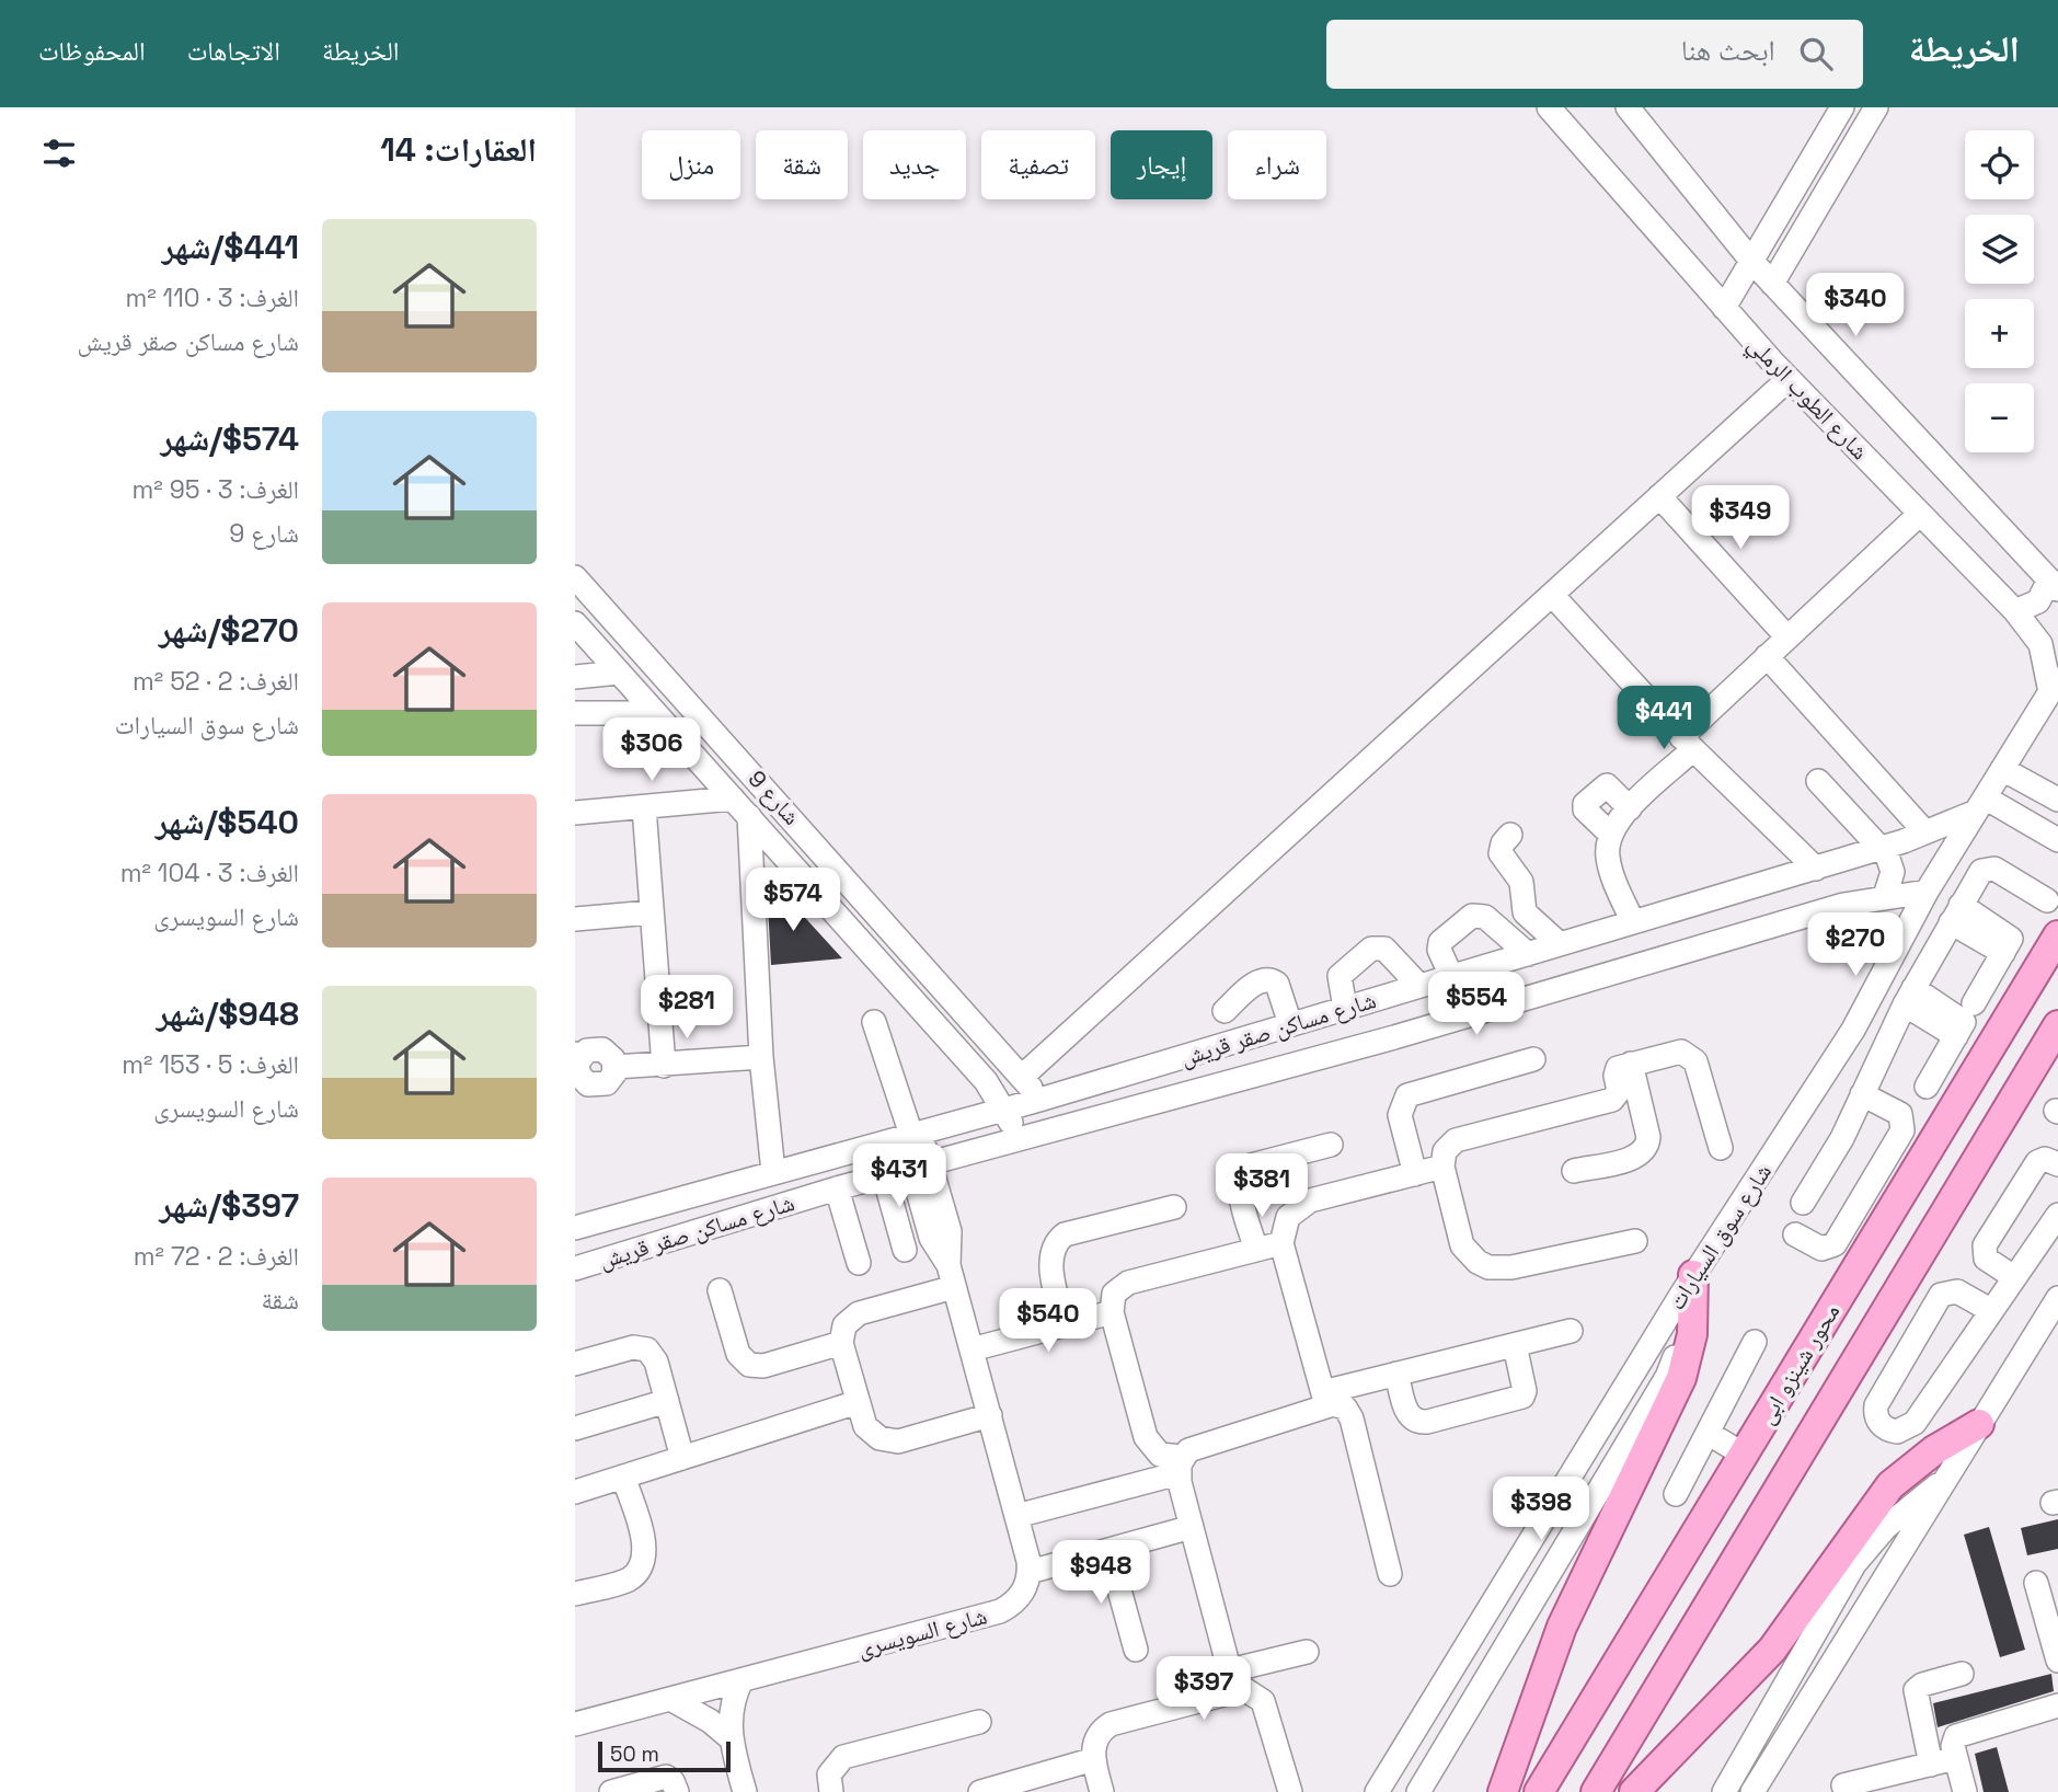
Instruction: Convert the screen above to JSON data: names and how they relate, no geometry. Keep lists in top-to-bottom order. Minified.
{"streets":{"main road":["محور شينزو ابى"],"street":["شارع الطوب الرملي","شارع 9","شارع مساكن صقر قريش","شارع سوق السيارات","شارع السويسرى"]},"crossings":[["شارع الطوب الرملي","شارع سوق السيارات"],["شارع 9","شارع مساكن صقر قريش"],["شارع مساكن صقر قريش","شارع سوق السيارات"]],"scale_bar":"50 m","page":{"header":"الخريطة","search":"ابحث هنا","nav":["الخريطة","الاتجاهات","المحفوظات"],"heading":"العقارات: 14","map_buttons":["+","−"],"chip":["شراء","إيجار","تصفية","جديد","شقة","منزل"],"list":[{"name":"$441/شهر","note":"الغرف: 3 · 110 m² · شارع مساكن صقر قريش"},{"name":"$574/شهر","note":"الغرف: 3 · 95 m² · شارع 9"},{"name":"$270/شهر","note":"الغرف: 2 · 52 m² · شارع سوق السيارات"},{"name":"$540/شهر","note":"الغرف: 3 · 104 m² · شارع السويسرى"},{"name":"$948/شهر","note":"الغرف: 5 · 153 m² · شارع السويسرى"},{"name":"$397/شهر","note":"الغرف: 2 · 72 m² · شقة"}],"price":["$340","$349","$441","$306","$574","$270","$554","$281","$431","$381","$540","$398","$948","$397"],"scale":"50 m"}}
